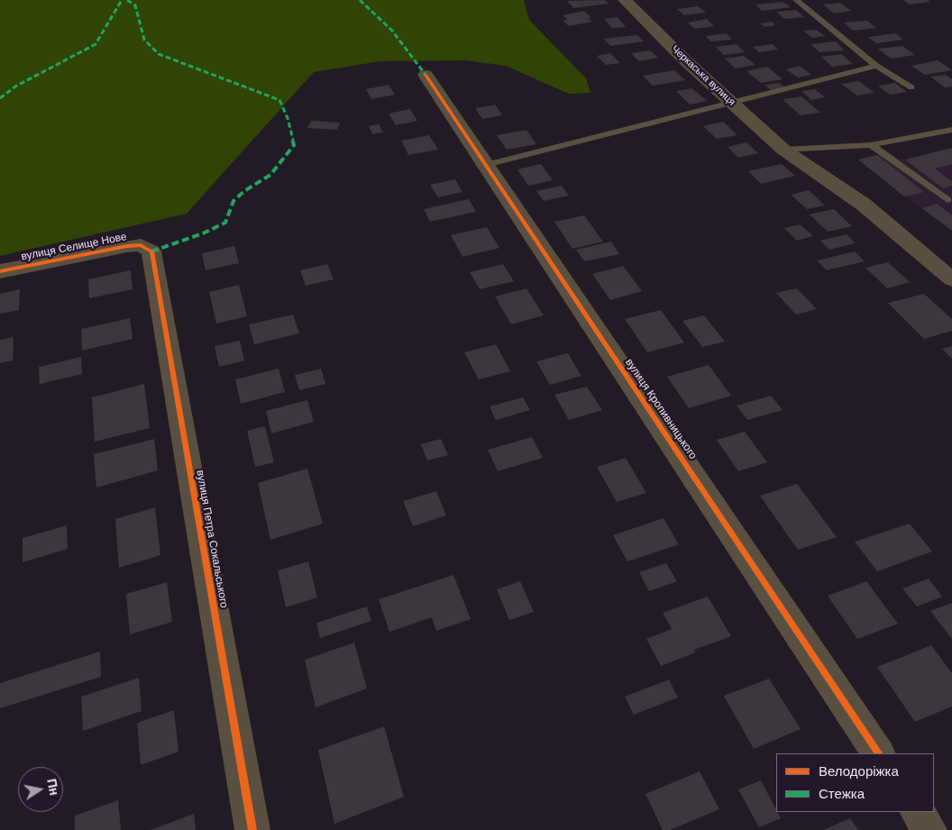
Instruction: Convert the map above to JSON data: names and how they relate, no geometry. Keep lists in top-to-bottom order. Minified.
{"streets":{"street":["Черкаська вулиця","вулиця Селище Нове","вулиця Кропивницького","вулиця Петра Сокальського"]},"crossings":[["вулиця Селище Нове","вулиця Петра Сокальського"]],"legend":["Велодоріжка","Стежка"],"north":"right"}
